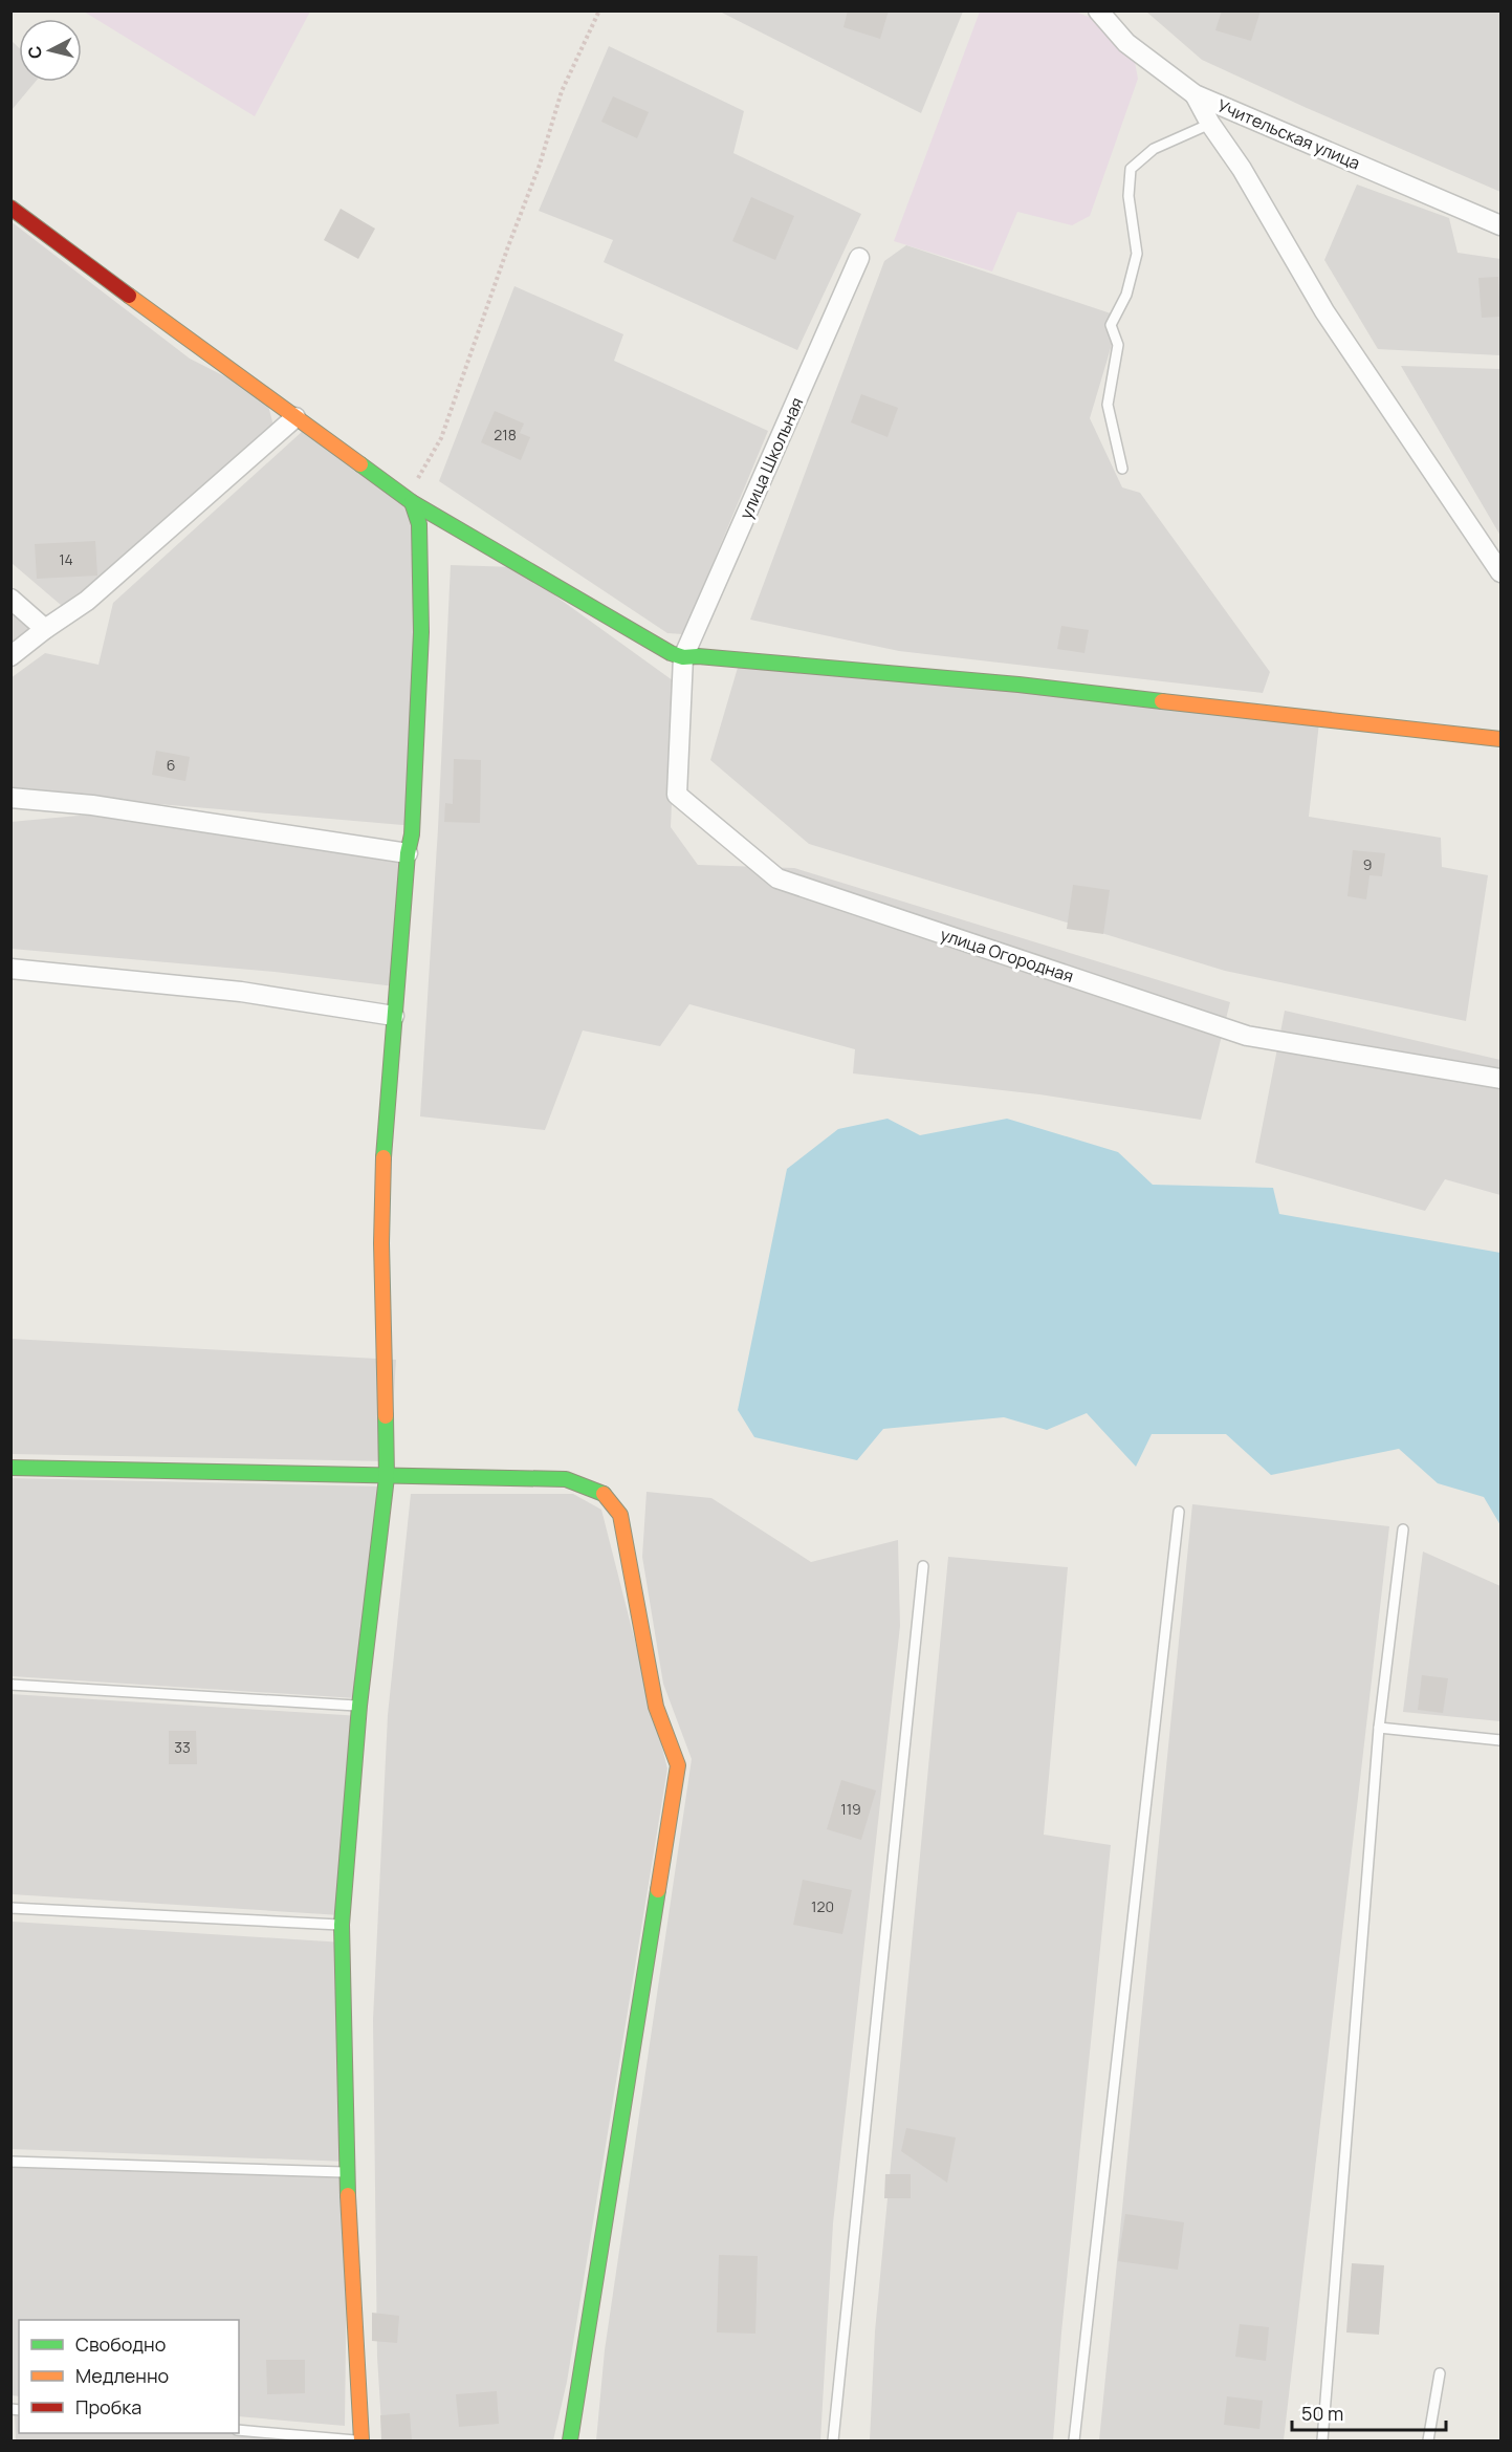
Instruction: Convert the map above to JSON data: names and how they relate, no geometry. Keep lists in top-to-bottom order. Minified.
{"streets":{"street":["Учительская улица","улица Школьная","улица Огородная"]},"crossings":[["улица Школьная","улица Огородная"]],"house_numbers":["218","14","6","9","33","119","120"],"legend":["Свободно","Медленно","Пробка"],"scale_bar":"50 m","north":"left"}
